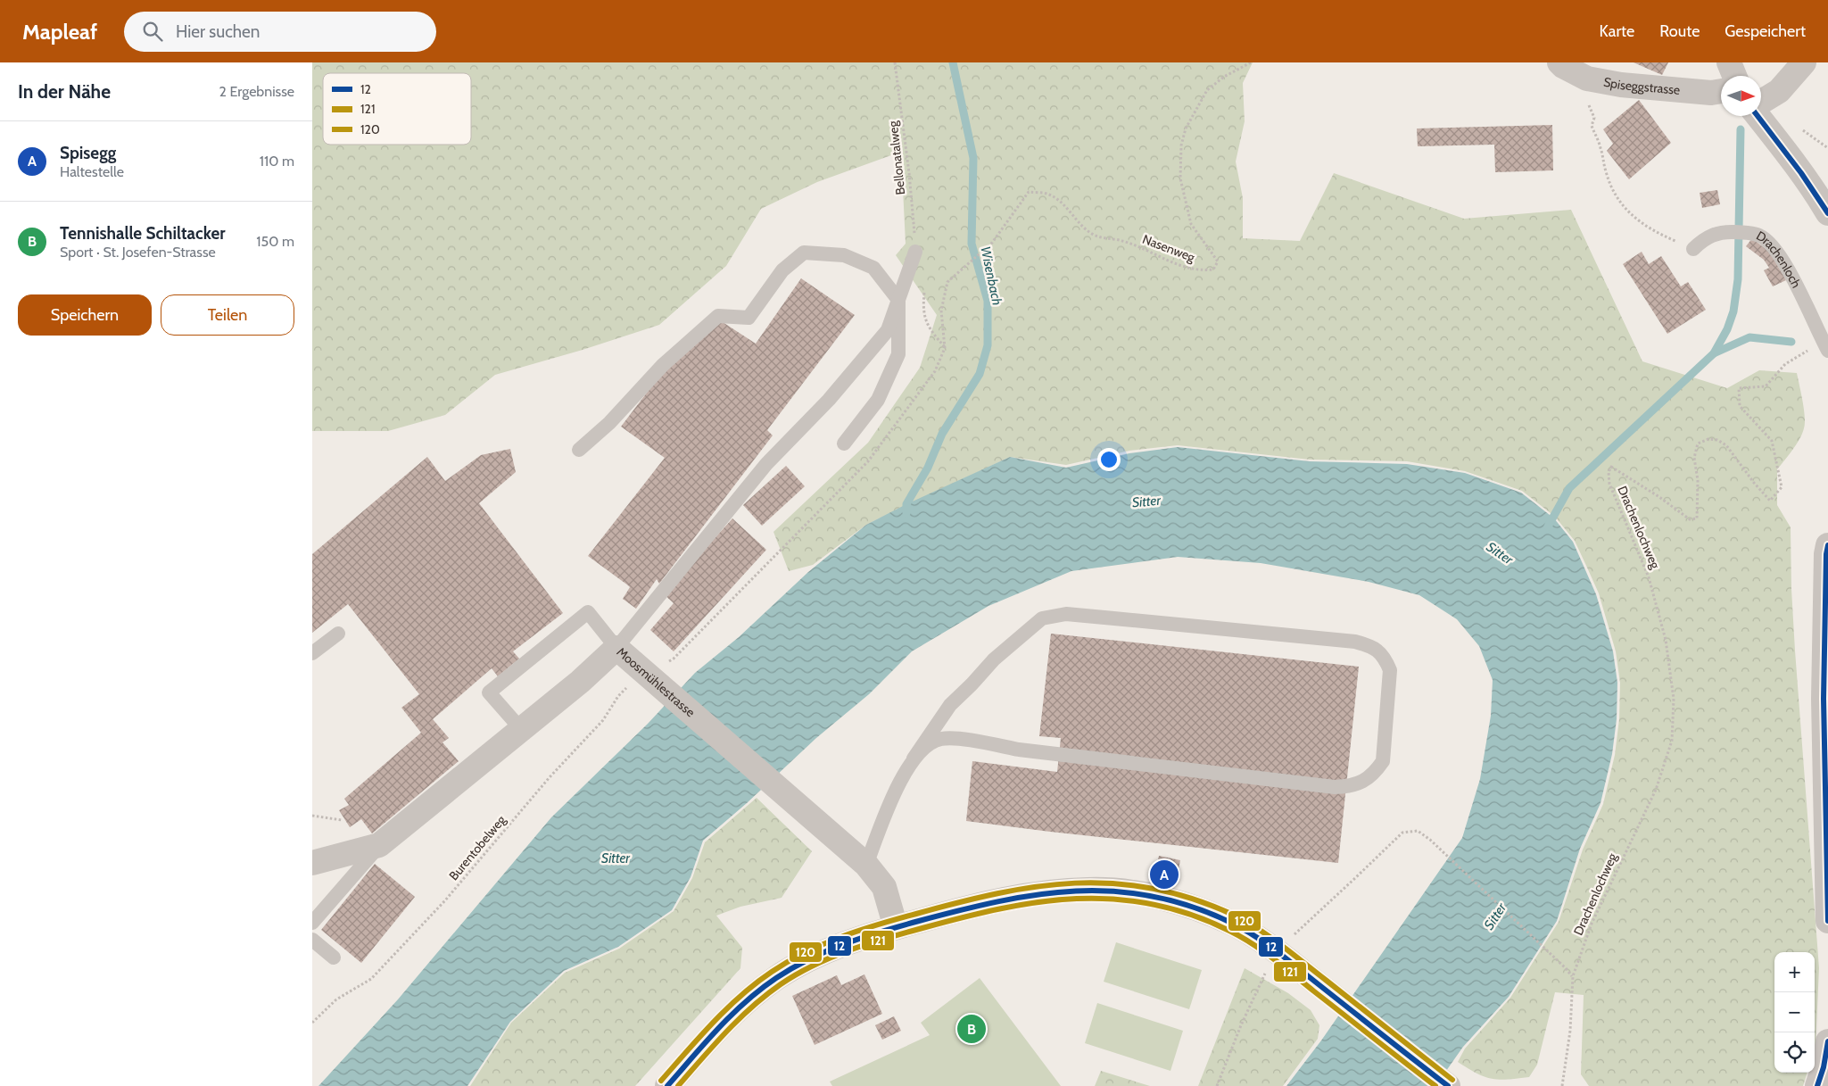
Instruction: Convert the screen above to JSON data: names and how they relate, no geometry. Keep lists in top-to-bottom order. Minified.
{"streets":{"street":["Spiseggstrasse","Moosmühlestrasse"],"lane":["Drachenloch"],"path":["Bellonatalweg","Nasenweg","Drachenlochweg","Burentobelweg"]},"crossings":[["Nasenweg","Burentobelweg"],["Drachenloch","Drachenlochweg"],["Moosmühlestrasse","Burentobelweg"]],"water":["Wisenbach","Sitter"],"lines":["transit line 12","transit line 120","transit line 121"],"legend":["12","121","120"],"north":"right","page":{"header":"Mapleaf","search":"Hier suchen","nav":["Karte","Route","Gespeichert"],"heading":["In der Nähe","2 Ergebnisse"],"list":[{"mark":"A","name":"Spisegg","note":"Haltestelle","value":"110 m"},{"mark":"B","name":"Tennishalle Schiltacker","note":"Sport · St. Josefen-Strasse","value":"150 m"}],"buttons":["Speichern","Teilen"],"pins":["A","B"],"map_buttons":["+","−"]}}
